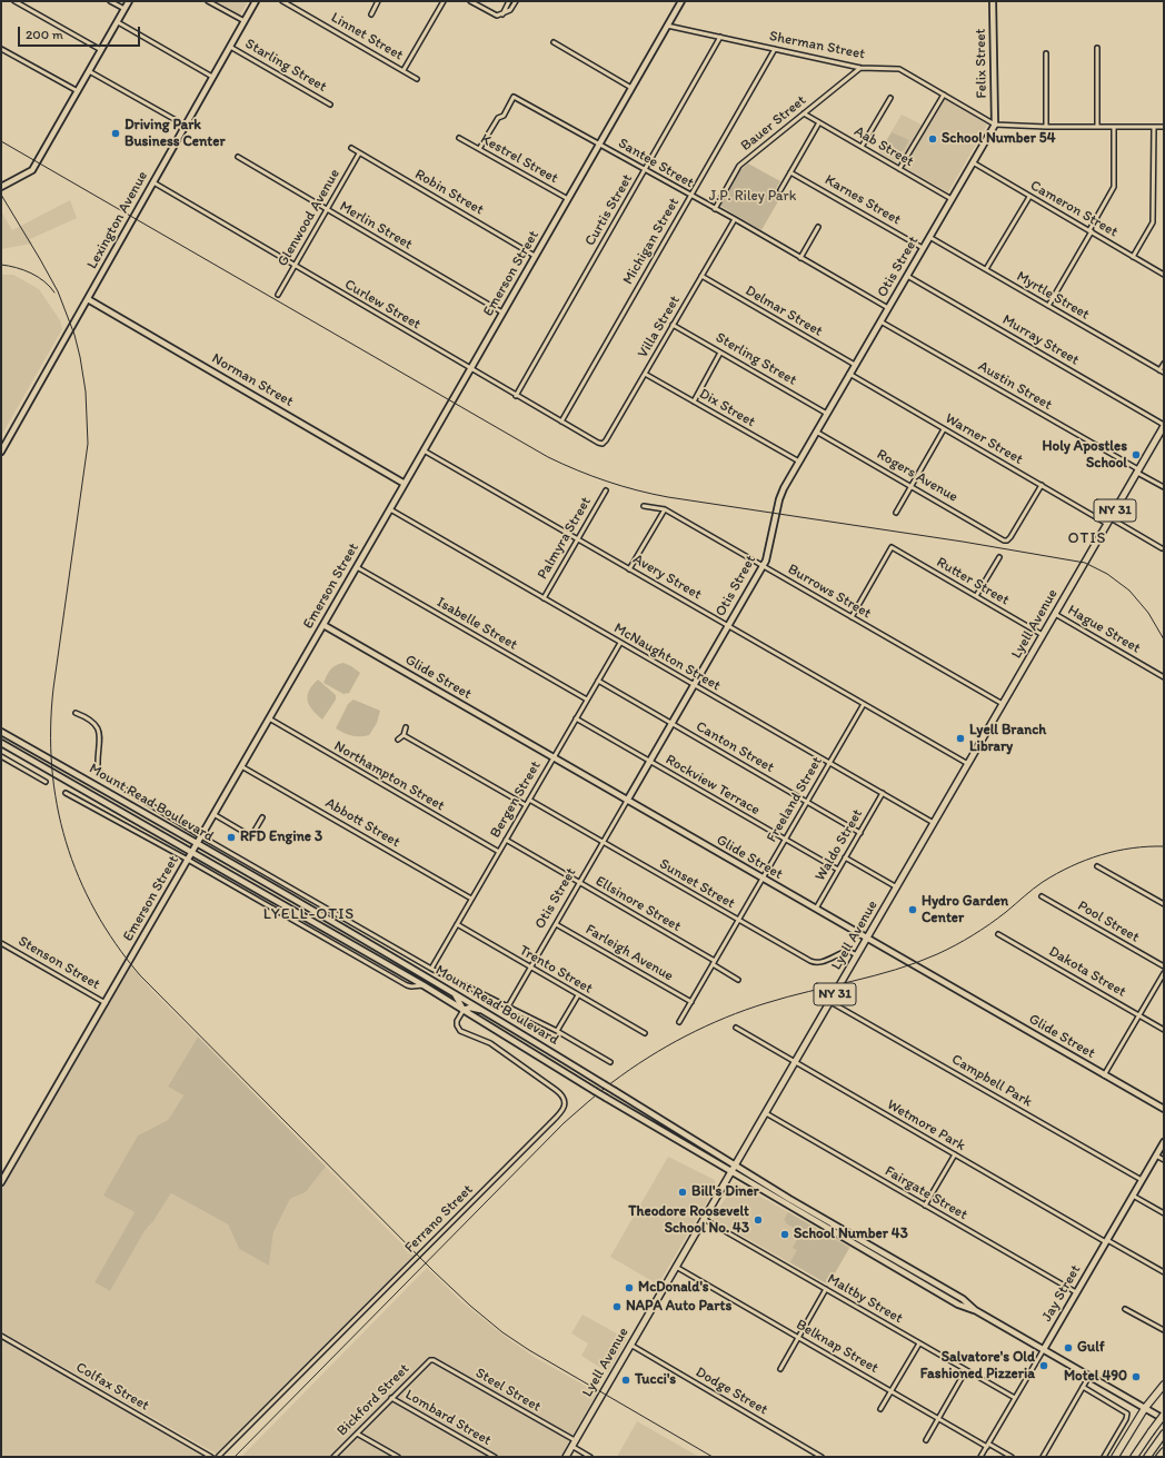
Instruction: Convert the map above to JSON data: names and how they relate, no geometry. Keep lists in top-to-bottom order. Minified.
{"streets":{"main road":["NY 31","Lyell Avenue"],"street":["Linnet Street","Sherman Street","Felix Street","Starling Street","Bauer Street","Aab Street","Kestrel Street","Santee Street","Robin Street","Karnes Street","Cameron Street","Curtis Street","Glenwood Avenue","Lexington Avenue","Merlin Street","Michigan Street","Otis Street","Emerson Street","Myrtle Street","Curlew Street","Delmar Street","Villa Street","Murray Street","Sterling Street","Norman Street","Austin Street","Dix Street","Warner Street","Rogers Avenue","Palmyra Street","Avery Street","Rutter Street","Burrows Street","Isabelle Street","Hague Street","McNaughton Street","Glide Street","Canton Street","Northampton Street","Rockview Terrace","Bergen Street","Freeland Street","Mount Read Boulevard","Abbott Street","Waldo Street","Sunset Street","Ellsinore Street","Pool Street","Farleigh Avenue","Stenson Street","Trento Street","Dakota Street","Campbell Park","Wetmore Park","Fairgate Street","Ferrano Street","Jay Street","Maltby Street","Belknap Street","Colfax Street","Steel Street","Dodge Street","Bickford Street","Lombard Street"]},"crossings":[["Sherman Street","Felix Street"],["Sherman Street","Bauer Street"],["Sherman Street","Curtis Street"],["Sherman Street","Michigan Street"],["Sherman Street","Otis Street"],["Sherman Street","Emerson Street"],["Felix Street","Otis Street"],["Starling Street","Lexington Avenue"],["Bauer Street","Aab Street"],["Bauer Street","Santee Street"],["Aab Street","Otis Street"],["Kestrel Street","Santee Street"],["Kestrel Street","Emerson Street"],["Santee Street","Curtis Street"],["Santee Street","Michigan Street"],["Santee Street","Otis Street"],["Santee Street","Emerson Street"],["Santee Street","Villa Street"],["Robin Street","Glenwood Avenue"],["Robin Street","Emerson Street"],["Karnes Street","Otis Street"],["Cameron Street","Otis Street"],["Curtis Street","Curlew Street"],["Glenwood Avenue","Merlin Street"],["Glenwood Avenue","Curlew Street"],["Lexington Avenue","Curlew Street"],["Lexington Avenue","Norman Street"],["Merlin Street","Emerson Street"],["Michigan Street","Curlew Street"],["Otis Street","Myrtle Street"],["Otis Street","Delmar Street"],["Otis Street","Murray Street"],["Otis Street","Sterling Street"],["Otis Street","Austin Street"],["Otis Street","Dix Street"],["Otis Street","Warner Street"],["Otis Street","Rogers Avenue"],["Otis Street","Avery Street"],["Otis Street","Burrows Street"],["Otis Street","McNaughton Street"],["Otis Street","Glide Street"],["Otis Street","Canton Street"],["Otis Street","Rockview Terrace"],["Otis Street","Mount Read Boulevard"],["Otis Street","Sunset Street"],["Otis Street","Ellsinore Street"],["Otis Street","Farleigh Avenue"],["Otis Street","Trento Street"],["Emerson Street","Curlew Street"],["Emerson Street","Norman Street"],["Emerson Street","Avery Street"],["Emerson Street","Isabelle Street"],["Emerson Street","McNaughton Street"],["Emerson Street","Glide Street"],["Emerson Street","Northampton Street"],["Emerson Street","Mount Read Boulevard"],["Emerson Street","Abbott Street"],["Emerson Street","Stenson Street"],["Curlew Street","Villa Street"],["Delmar Street","Villa Street"],["Villa Street","Sterling Street"],["Villa Street","Dix Street"],["Murray Street","Lyell Avenue"],["Austin Street","Lyell Avenue"],["Warner Street","Rogers Avenue"],["Warner Street","Lyell Avenue"],["Palmyra Street","Avery Street"],["Palmyra Street","McNaughton Street"],["Avery Street","Lyell Avenue"],["Avery Street","Freeland Street"],["Rutter Street","Burrows Street"],["Rutter Street","Lyell Avenue"],["Burrows Street","Lyell Avenue"],["Isabelle Street","Bergen Street"],["Lyell Avenue","Hague Street"],["Lyell Avenue","McNaughton Street"],["Lyell Avenue","Glide Street"],["Lyell Avenue","Mount Read Boulevard"],["Lyell Avenue","Sunset Street"],["Lyell Avenue","Campbell Park"],["Lyell Avenue","Wetmore Park"],["Lyell Avenue","Fairgate Street"],["Lyell Avenue","Maltby Street"],["Lyell Avenue","Belknap Street"],["Lyell Avenue","Steel Street"],["Lyell Avenue","Dodge Street"],["McNaughton Street","Bergen Street"],["McNaughton Street","Freeland Street"],["McNaughton Street","Waldo Street"],["Glide Street","Bergen Street"],["Glide Street","Freeland Street"],["Glide Street","Waldo Street"],["Canton Street","Bergen Street"],["Canton Street","Freeland Street"],["Canton Street","Waldo Street"],["Northampton Street","Bergen Street"],["Rockview Terrace","Bergen Street"],["Rockview Terrace","Freeland Street"],["Rockview Terrace","Waldo Street"],["Bergen Street","Mount Read Boulevard"],["Bergen Street","Abbott Street"],["Bergen Street","Sunset Street"],["Bergen Street","Ellsinore Street"],["Bergen Street","Trento Street"],["Freeland Street","Sunset Street"],["Freeland Street","Ellsinore Street"],["Freeland Street","Farleigh Avenue"],["Mount Read Boulevard","Ferrano Street"],["Mount Read Boulevard","Jay Street"],["Campbell Park","Jay Street"],["Wetmore Park","Jay Street"],["Fairgate Street","Jay Street"],["Jay Street","Maltby Street"],["Jay Street","Belknap Street"],["Steel Street","Bickford Street"],["Bickford Street","Lombard Street"]],"districts":["OTIS","LYELL-OTIS"],"parks":["J.P. Riley Park"],"places":["Driving Park Business Center","School Number 54","Holy Apostles School","Lyell Branch Library","RFD Engine 3","Hydro Garden Center","Bill's Diner","Theodore Roosevelt School No. 43","School Number 43","McDonald's","NAPA Auto Parts","Gulf","Salvatore's Old Fashioned Pizzeria","Motel 490","Tucci's"],"scale_bar":"200 m"}
